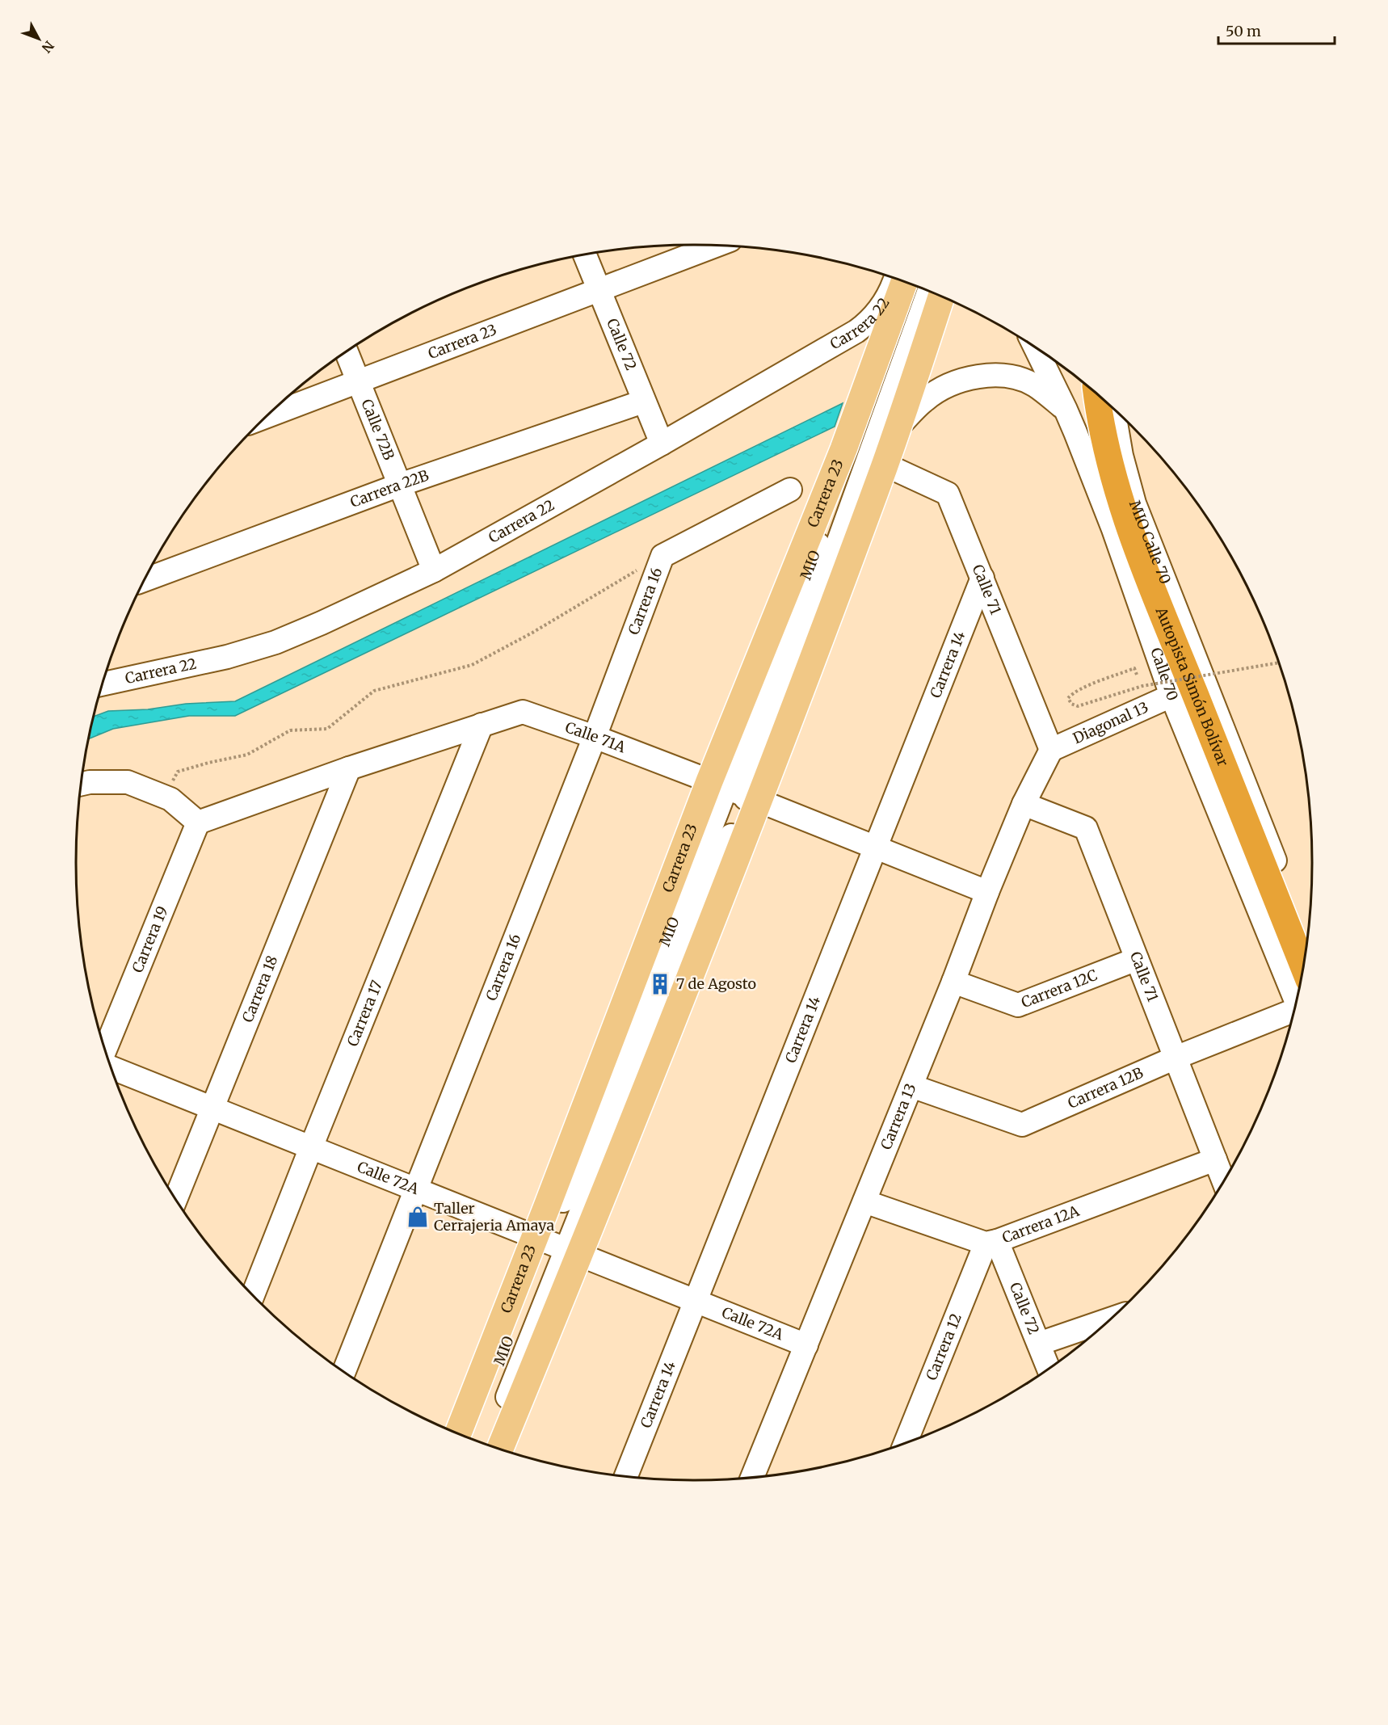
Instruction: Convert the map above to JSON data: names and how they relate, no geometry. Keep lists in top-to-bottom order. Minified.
{"streets":{"highway":["Autopista Simón Bolívar"],"main road":["Carrera 23"],"street":["Carrera 22","Calle 72","Calle 72B","Carrera 22B","MIO Calle 70","MIO","Calle 71","Carrera 16","Carrera 14","Calle 70","Diagonal 13","Calle 71A","Carrera 19","Carrera 18","Carrera 12C","Carrera 17","Carrera 12B","Carrera 13","Calle 72A","Carrera 12A","Carrera 12"]},"crossings":[["Carrera 22","Calle 72"],["Carrera 22","Calle 72B"],["Carrera 23","Calle 72"],["Carrera 23","Calle 72B"],["Carrera 23","MIO"],["Carrera 23","Calle 71"],["Carrera 23","Calle 71A"],["Carrera 23","Calle 72A"],["Calle 72","Carrera 22B"],["Calle 72","Carrera 12A"],["Calle 72","Carrera 12"],["Calle 72B","Carrera 22B"],["MIO Calle 70","Autopista Simón Bolívar"],["MIO","Calle 71A"],["MIO","Calle 72A"],["Calle 71","Carrera 14"],["Calle 71","Diagonal 13"],["Calle 71","Carrera 12C"],["Calle 71","Carrera 12B"],["Calle 71","Carrera 13"],["Calle 71","Carrera 12A"],["Carrera 16","Calle 71A"],["Carrera 16","Calle 72A"],["Carrera 14","Calle 71A"],["Carrera 14","Calle 72A"],["Calle 70","Diagonal 13"],["Diagonal 13","Carrera 13"],["Calle 71A","Carrera 19"],["Calle 71A","Carrera 18"],["Calle 71A","Carrera 17"],["Calle 71A","Carrera 13"],["Carrera 18","Calle 72A"],["Carrera 12C","Carrera 13"],["Carrera 17","Calle 72A"],["Carrera 12B","Carrera 13"],["Carrera 13","Calle 72A"],["Carrera 13","Carrera 12A"],["Carrera 12A","Carrera 12"]],"places":{"building":["7 de Agosto"],"shop":["Taller Cerrajeria Amaya"]},"scale_bar":"50 m","north":"bottom right"}
